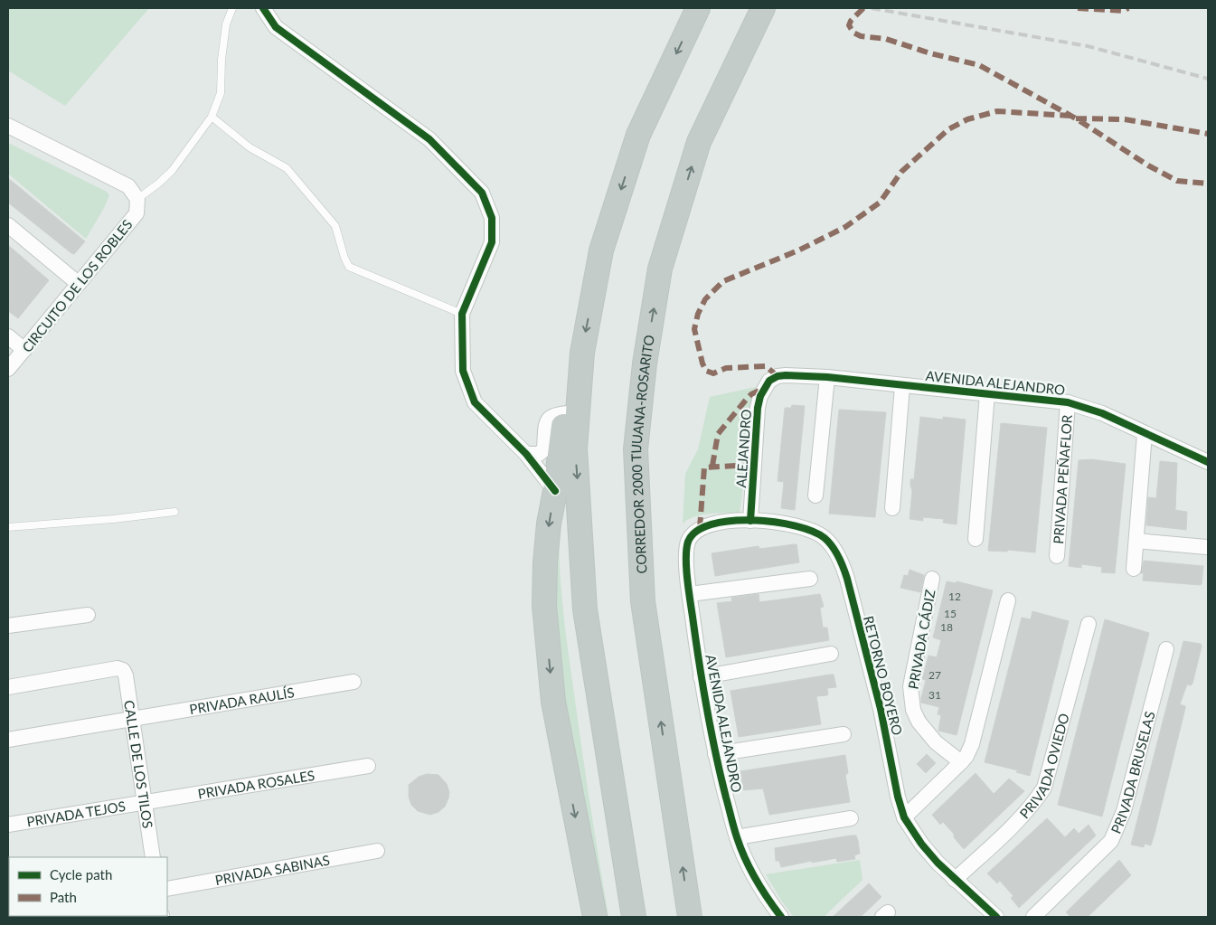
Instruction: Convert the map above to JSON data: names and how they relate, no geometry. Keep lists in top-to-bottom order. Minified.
{"streets":{"highway":["CORREDOR 2000 TIJUANA-ROSARITO"],"street":["CIRCUITO DE LOS ROBLES","AVENIDA ALEJANDRO","ALEJANDRO","PRIVADA PEÑAFLOR","PRIVADA CÁDIZ","RETORNO BOYERO","PRIVADA RAULÍS","CALLE DE LOS TILOS","PRIVADA OVIEDO","PRIVADA BRUSELAS","PRIVADA ROSALES","PRIVADA TEJOS","PRIVADA SABINAS"]},"crossings":[["AVENIDA ALEJANDRO","ALEJANDRO"],["AVENIDA ALEJANDRO","PRIVADA PEÑAFLOR"],["AVENIDA ALEJANDRO","RETORNO BOYERO"],["ALEJANDRO","RETORNO BOYERO"],["RETORNO BOYERO","PRIVADA OVIEDO"],["PRIVADA RAULÍS","CALLE DE LOS TILOS"],["CALLE DE LOS TILOS","PRIVADA ROSALES"],["CALLE DE LOS TILOS","PRIVADA TEJOS"],["PRIVADA ROSALES","PRIVADA TEJOS"]],"house_numbers":["12","15","18","27","31"],"legend":["Cycle path","Path"]}
